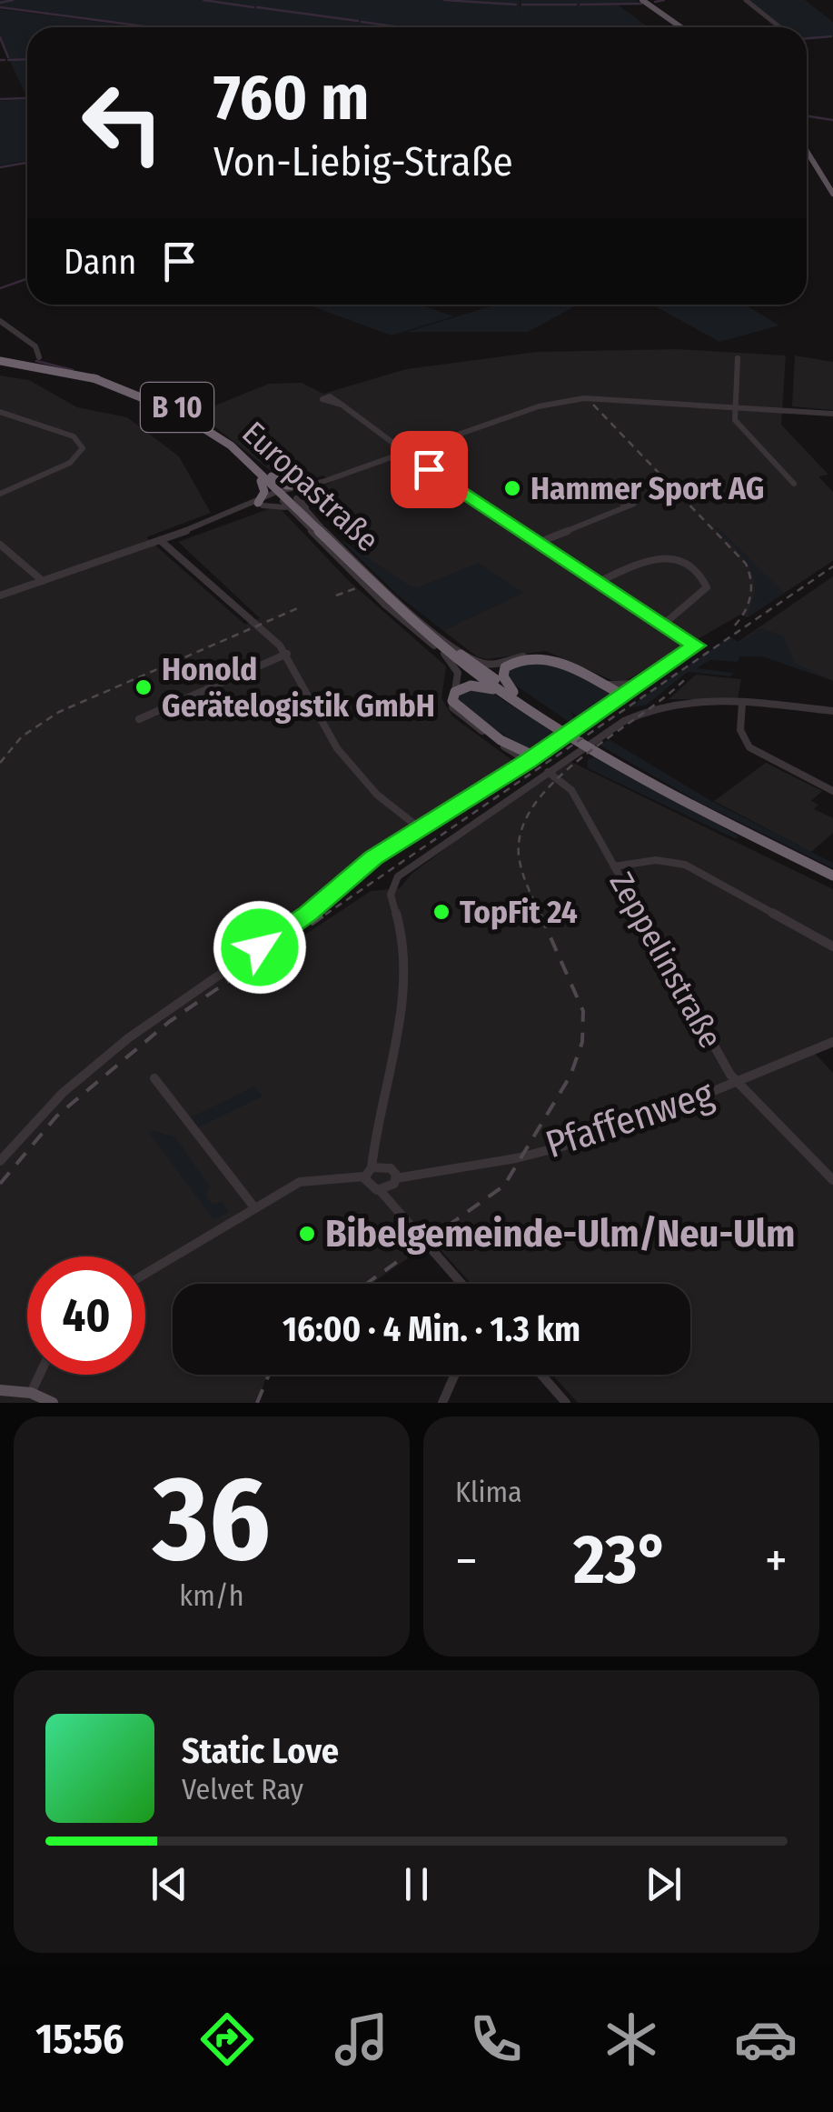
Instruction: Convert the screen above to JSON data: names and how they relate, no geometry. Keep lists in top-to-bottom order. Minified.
{"streets":{"highway":["B 10","Europastraße"],"street":["Zeppelinstraße","Pfaffenweg"]},"crossings":[["B 10","Europastraße"],["Zeppelinstraße","Pfaffenweg"]],"places":["Hammer Sport AG","Honold Gerätelogistik GmbH","TopFit 24","Bibelgemeinde-Ulm/Neu-Ulm"],"page":{"turn":["760 m","Von-Liebig-Straße"],"then":"Dann","limit":"40","trip":"16:00 · 4 Min. · 1.3 km","tile":[["36","km/h"],"Klima"],"heat":["−","23°","+"],"song":["Static Love","Velvet Ray"],"tabs":"15:56"}}
